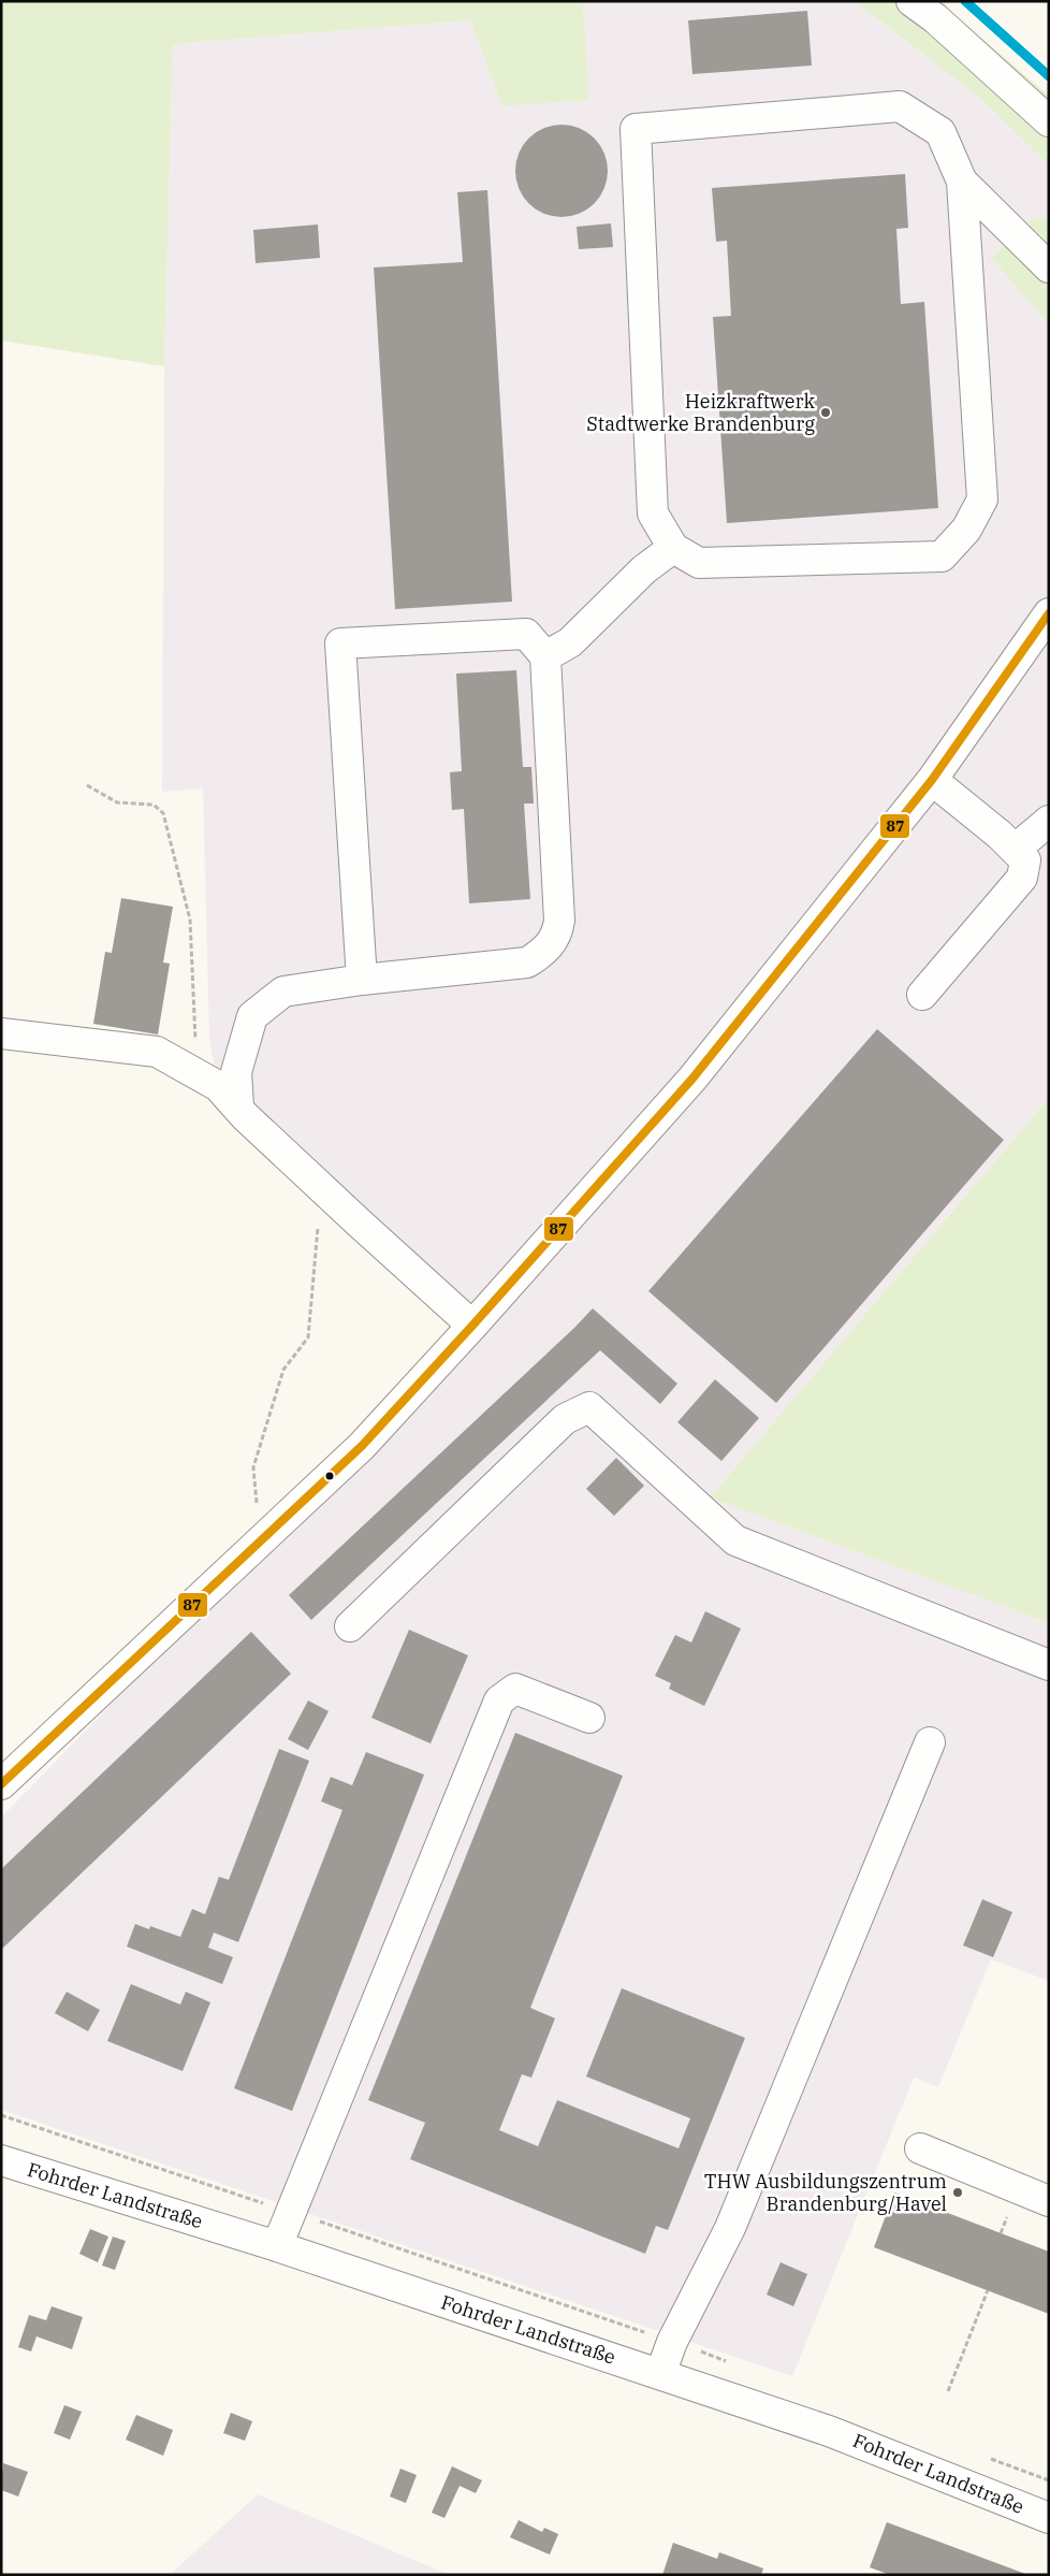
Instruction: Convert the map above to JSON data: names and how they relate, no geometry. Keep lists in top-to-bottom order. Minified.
{"streets":{"street":["Fohrder Landstraße"]},"places":["Heizkraftwerk Stadtwerke Brandenburg","THW Ausbildungszentrum Brandenburg/Havel"],"lines":["transit line 87"]}
